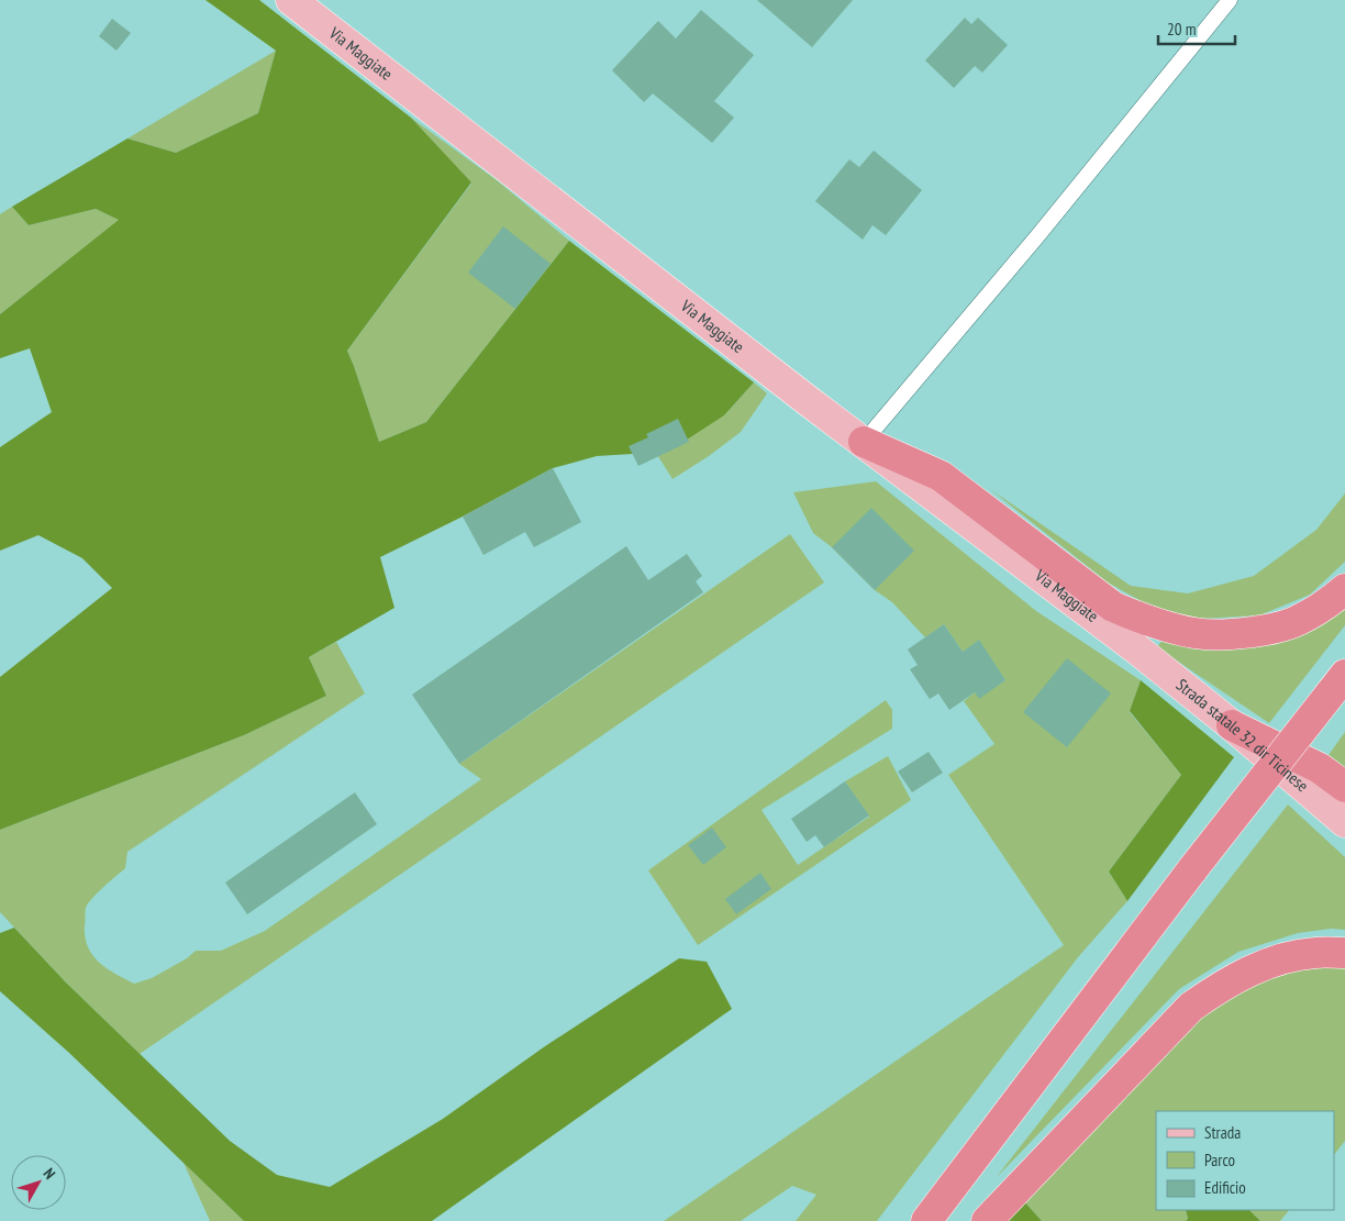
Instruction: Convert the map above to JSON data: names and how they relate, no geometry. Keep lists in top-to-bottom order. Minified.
{"streets":{"main road":["Via Maggiate","Strada statale 32 dir Ticinese"]},"crossings":[["Via Maggiate","Strada statale 32 dir Ticinese"]],"legend":["Strada","Parco","Edificio"],"scale_bar":"20 m","north":"top right"}
